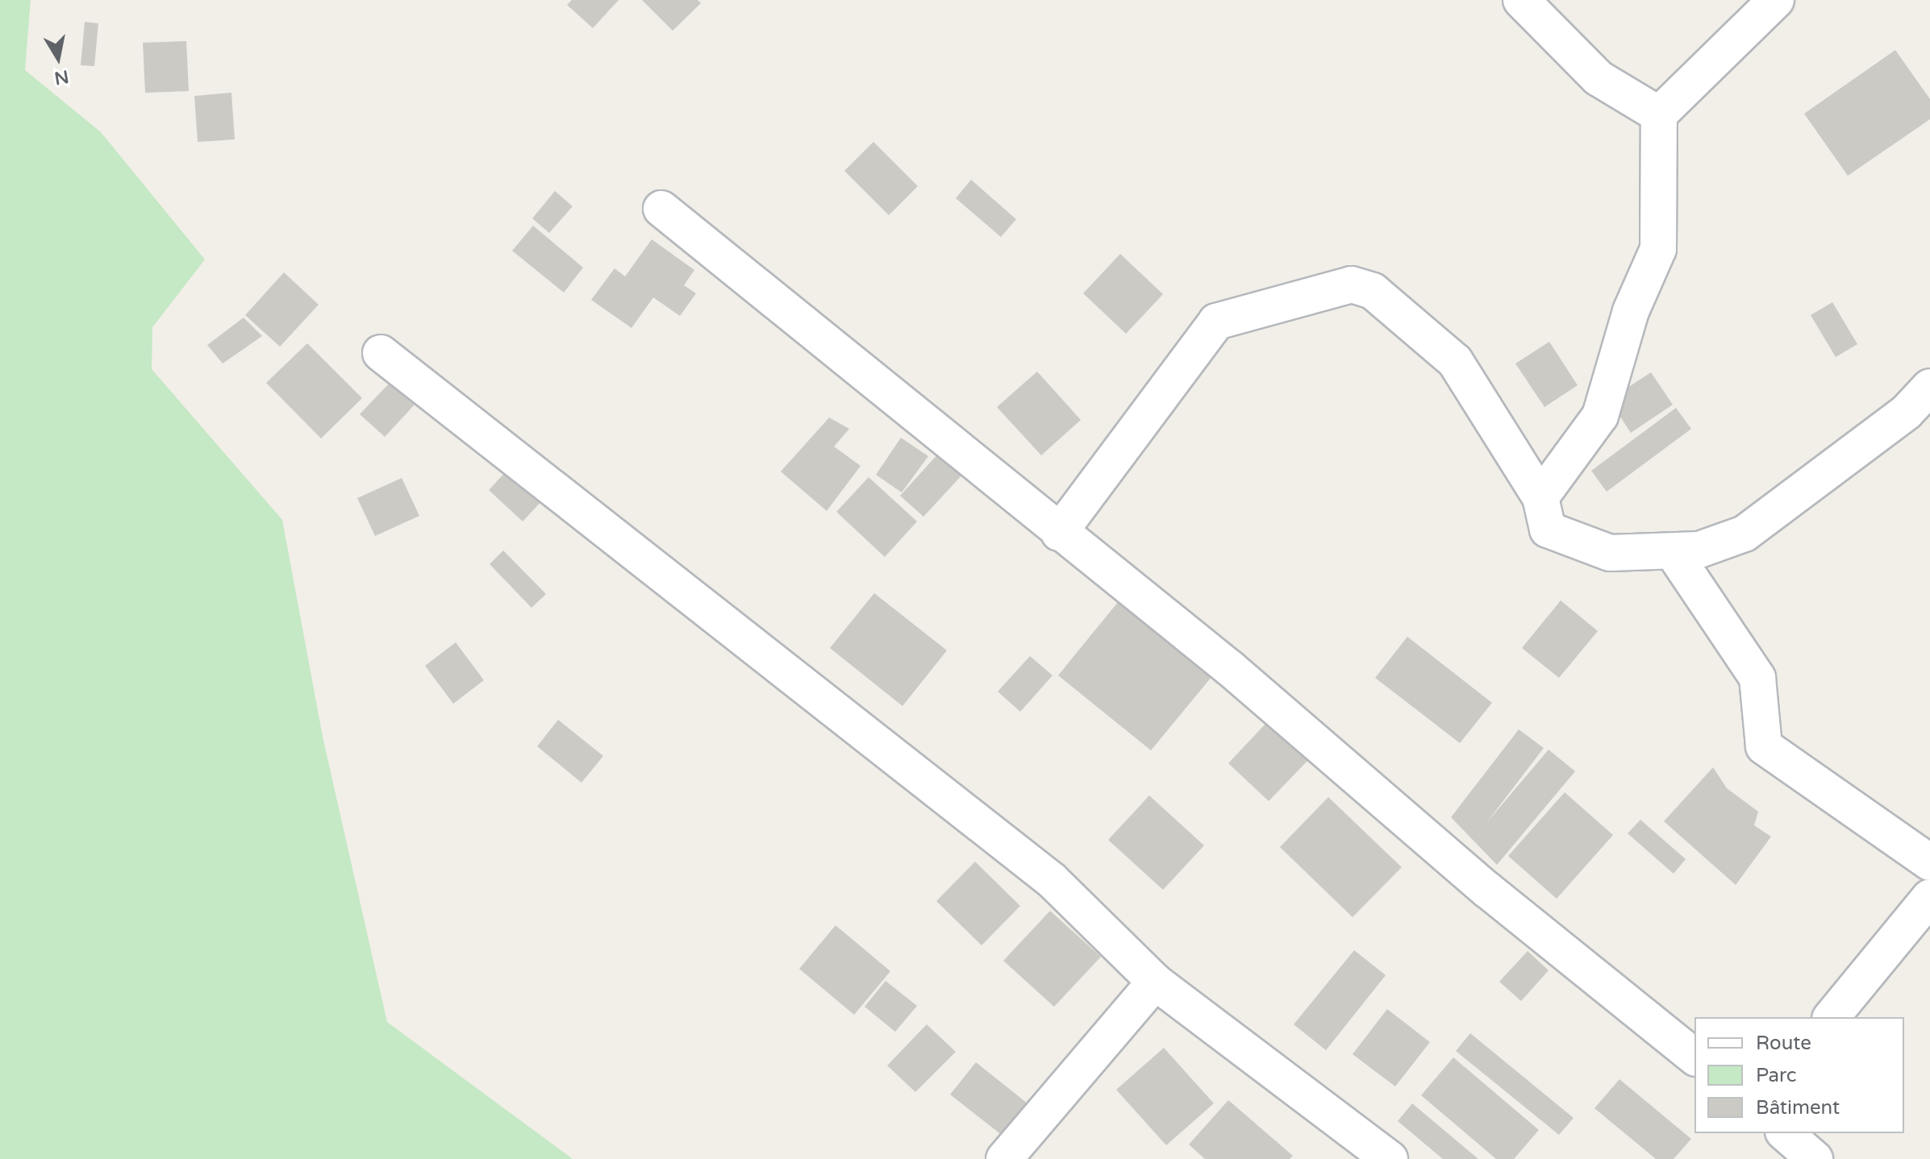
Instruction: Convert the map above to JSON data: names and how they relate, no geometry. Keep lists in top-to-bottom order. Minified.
{"legend":["Route","Parc","Bâtiment"],"north":"bottom"}
